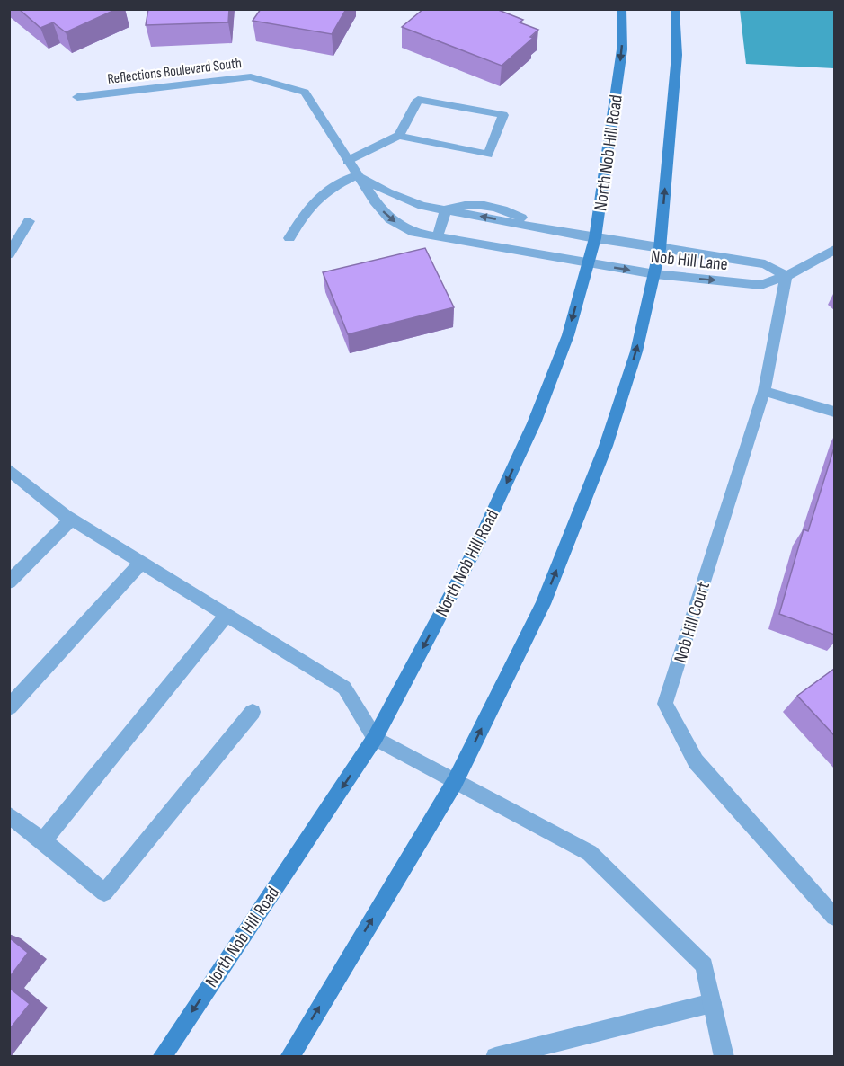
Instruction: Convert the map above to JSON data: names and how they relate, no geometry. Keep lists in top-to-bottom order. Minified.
{"streets":{"main road":["North Nob Hill Road"],"street":["Reflections Boulevard South","Nob Hill Lane","Nob Hill Court"]},"crossings":[["Reflections Boulevard South","North Nob Hill Road"],["Reflections Boulevard South","Nob Hill Lane"],["North Nob Hill Road","Nob Hill Lane"],["Nob Hill Lane","Nob Hill Court"]]}
